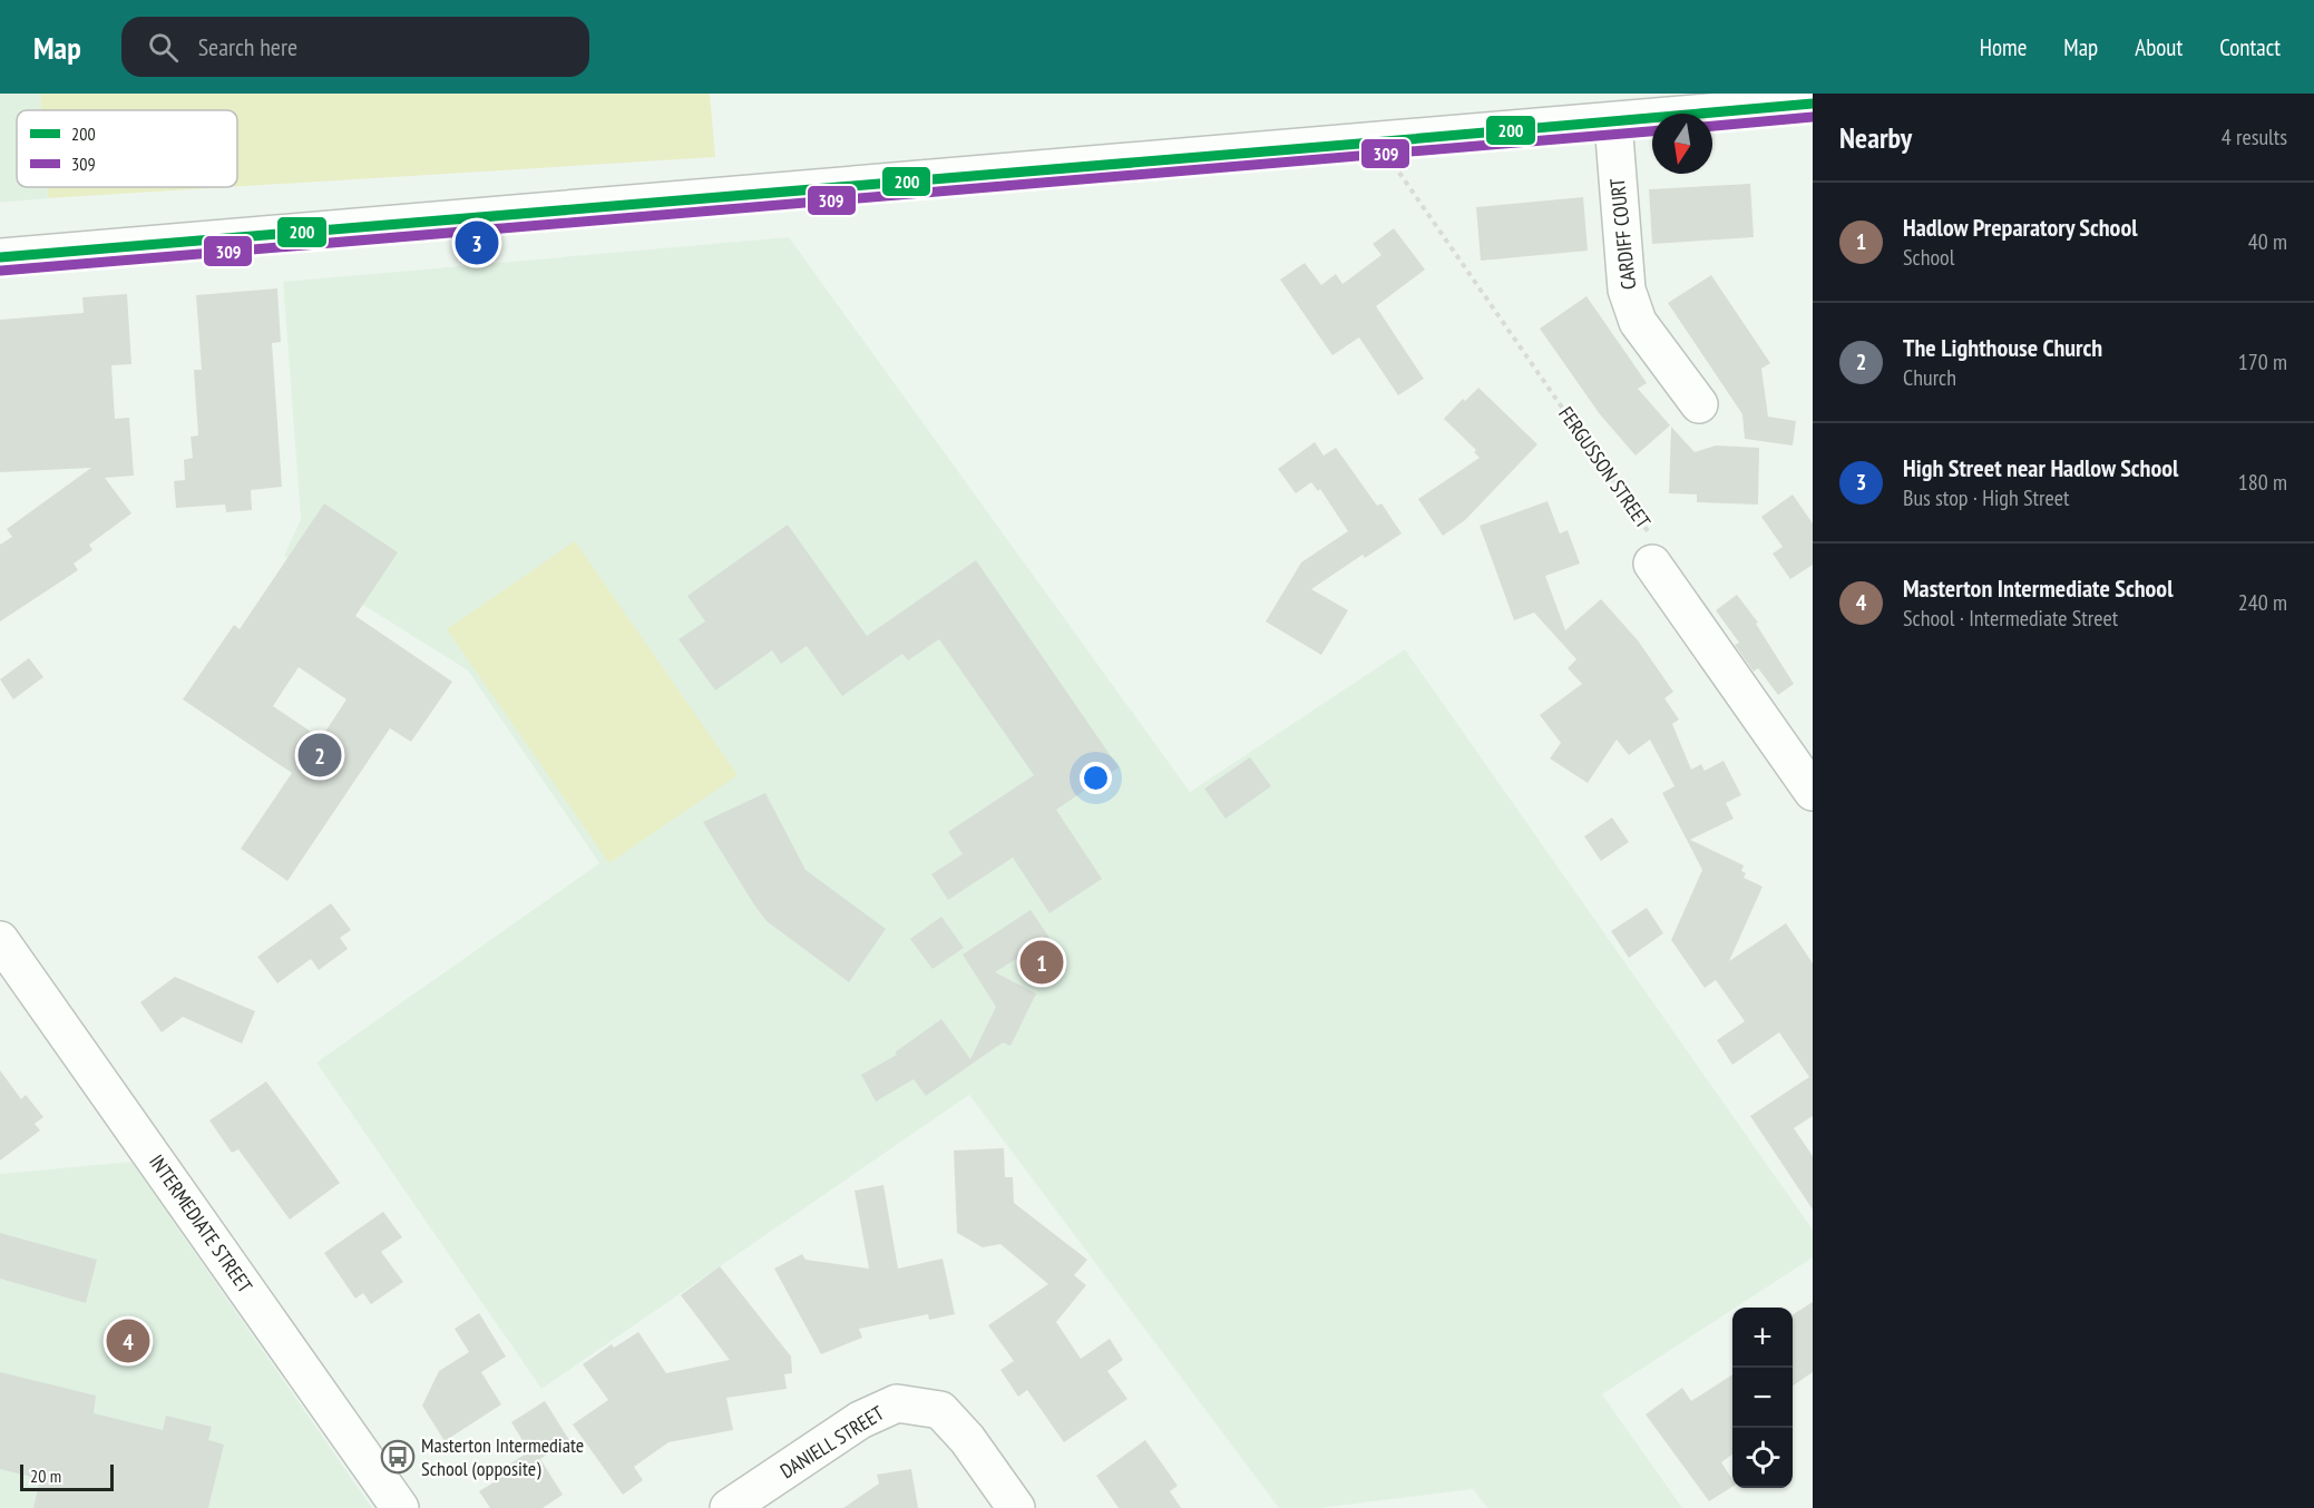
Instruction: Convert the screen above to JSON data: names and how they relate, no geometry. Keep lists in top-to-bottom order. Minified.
{"streets":{"main road":["CARDIFF COURT","INTERMEDIATE STREET","DANIELL STREET"],"path":["FERGUSSON STREET"]},"places":{"bus stop":["Masterton Intermediate School (opposite)"]},"lines":["transit line 200","transit line 309"],"legend":["200","309"],"scale_bar":"20 m","north":"bottom","page":{"header":"Map","search":"Search here","nav":["Home","Map","About","Contact"],"heading":["Nearby","4 results"],"list":[{"mark":"1","name":"Hadlow Preparatory School","note":"School","value":"40 m"},{"mark":"2","name":"The Lighthouse Church","note":"Church","value":"170 m"},{"mark":"3","name":"High Street near Hadlow School","note":"Bus stop · High Street","value":"180 m"},{"mark":"4","name":"Masterton Intermediate School","note":"School · Intermediate Street","value":"240 m"}],"pins":["3","2","1","4"],"map_buttons":["+","−"],"scale":"20 m"}}
